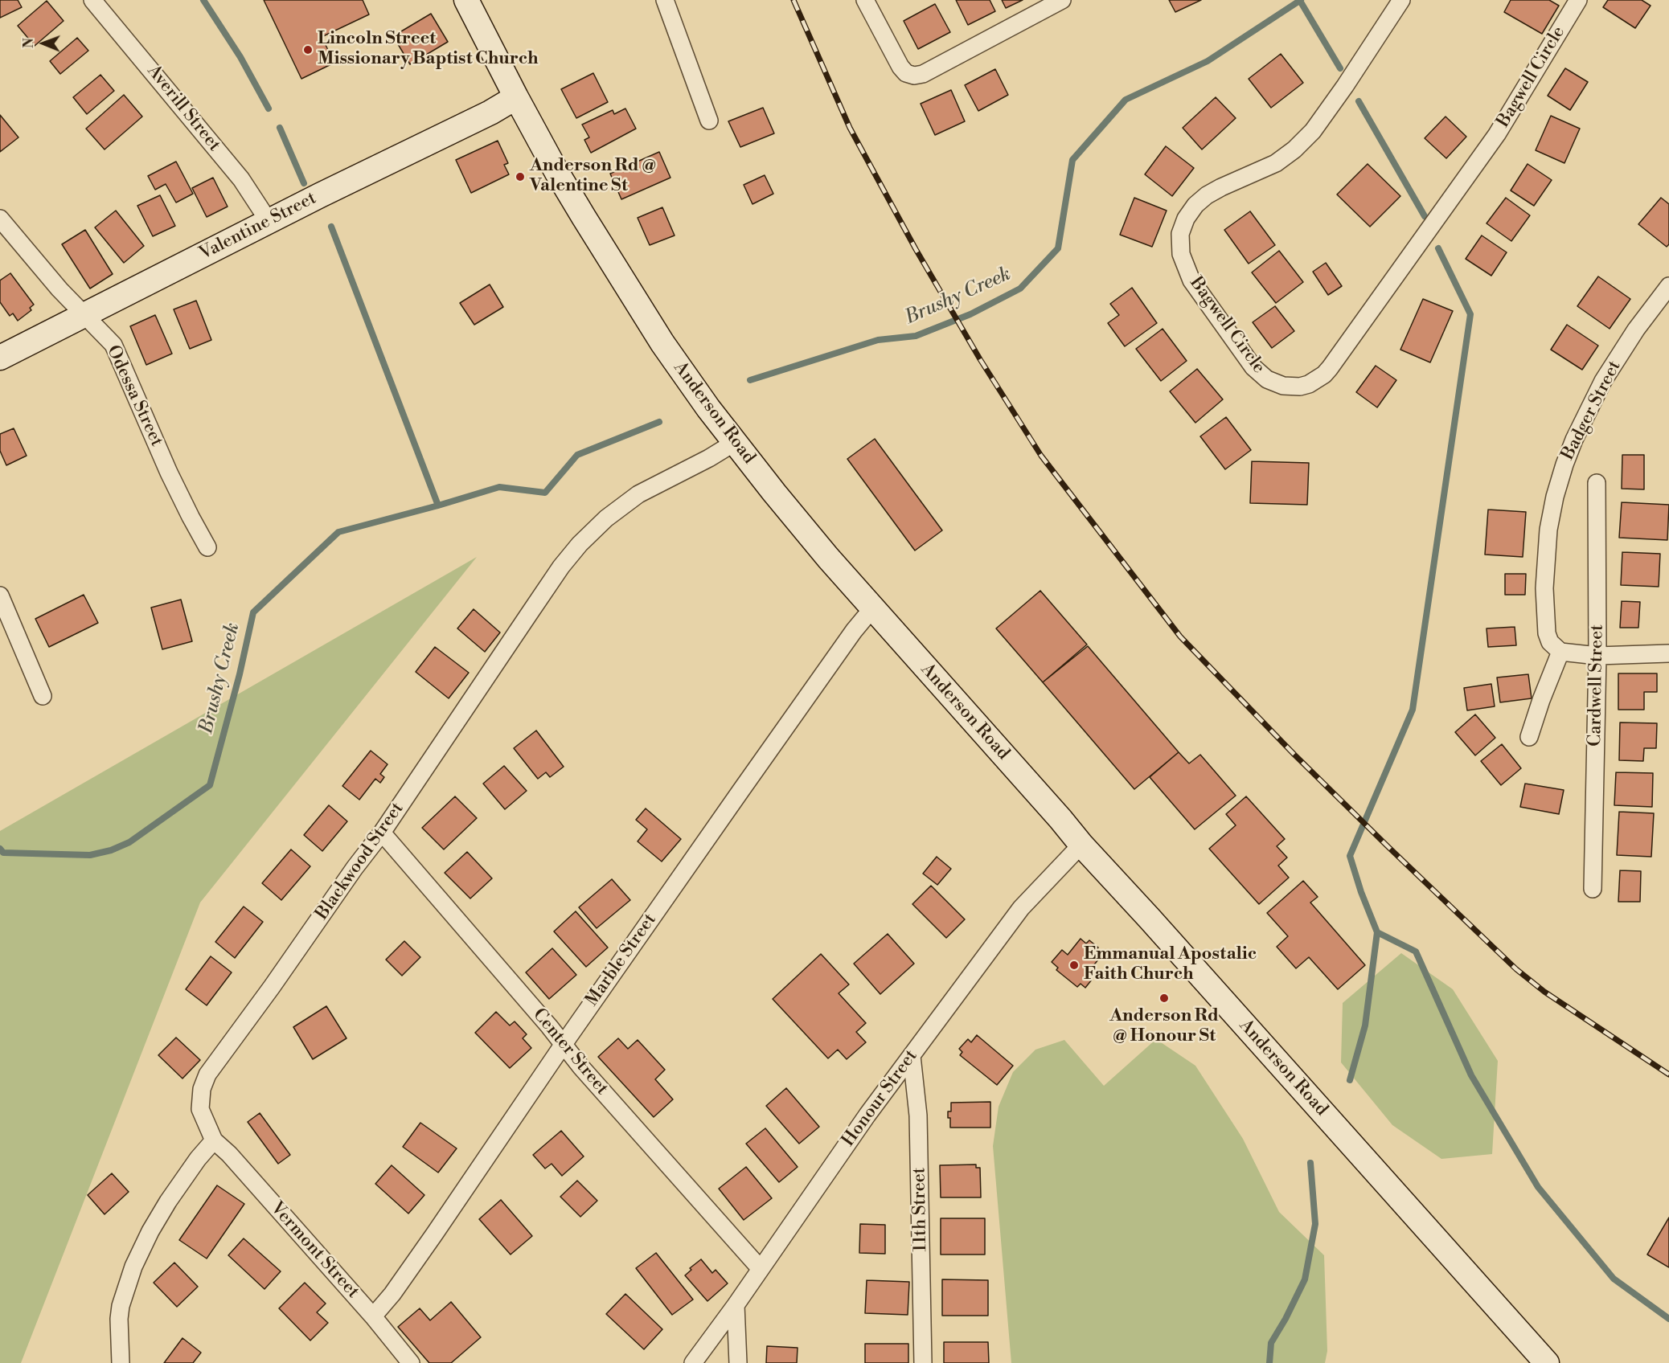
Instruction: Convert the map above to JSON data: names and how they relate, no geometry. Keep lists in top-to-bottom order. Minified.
{"streets":{"main road":["Valentine Street","Anderson Road"],"street":["Bagwell Circle","Averill Street","Odessa Street","Badger Street","Cardwell Street","Blackwood Street","Marble Street","Center Street","Honour Street","11th Street","Vermont Street"]},"crossings":[["Averill Street","Valentine Street"],["Valentine Street","Odessa Street"],["Valentine Street","Anderson Road"],["Anderson Road","Blackwood Street"],["Anderson Road","Marble Street"],["Anderson Road","Honour Street"],["Blackwood Street","Center Street"],["Blackwood Street","Vermont Street"],["Marble Street","Center Street"],["Marble Street","Vermont Street"],["Center Street","Honour Street"],["Honour Street","11th Street"]],"water":["Brushy Creek"],"places":["Lincoln Street Missionary Baptist Church","Anderson Rd @ Valentine St","Emmanual Apostalic Faith Church","Anderson Rd @ Honour St"],"north":"left"}
